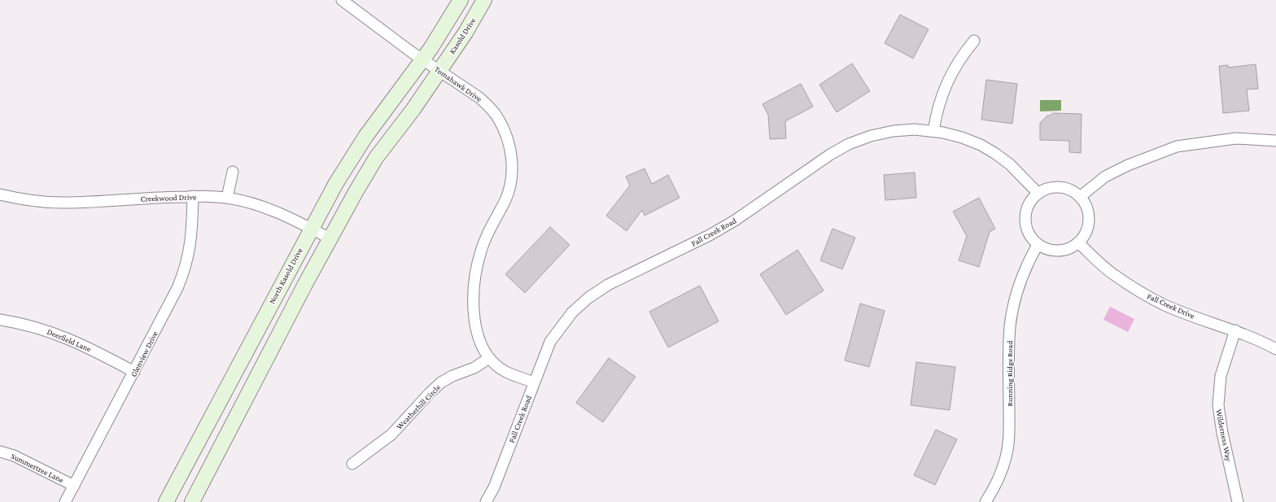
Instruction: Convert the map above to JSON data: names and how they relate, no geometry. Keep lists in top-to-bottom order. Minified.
{"streets":{"main road":["Kasold Drive","North Kasold Drive"],"street":["Tomahawk Drive","Creekwood Drive","Fall Creek Road","Fall Creek Drive","Deerfield Lane","Glenview Drive","Running Ridge Road","Weatherhill Circle","Wilderness Way","Summertree Lane"]},"crossings":[["Kasold Drive","Tomahawk Drive"],["Tomahawk Drive","Fall Creek Road"],["Tomahawk Drive","North Kasold Drive"],["Tomahawk Drive","Weatherhill Circle"],["Creekwood Drive","North Kasold Drive"],["Creekwood Drive","Glenview Drive"],["Fall Creek Road","Fall Creek Drive"],["Fall Creek Road","Running Ridge Road"],["Fall Creek Drive","Running Ridge Road"],["Fall Creek Drive","Wilderness Way"],["Deerfield Lane","Glenview Drive"],["Glenview Drive","Summertree Lane"]]}
